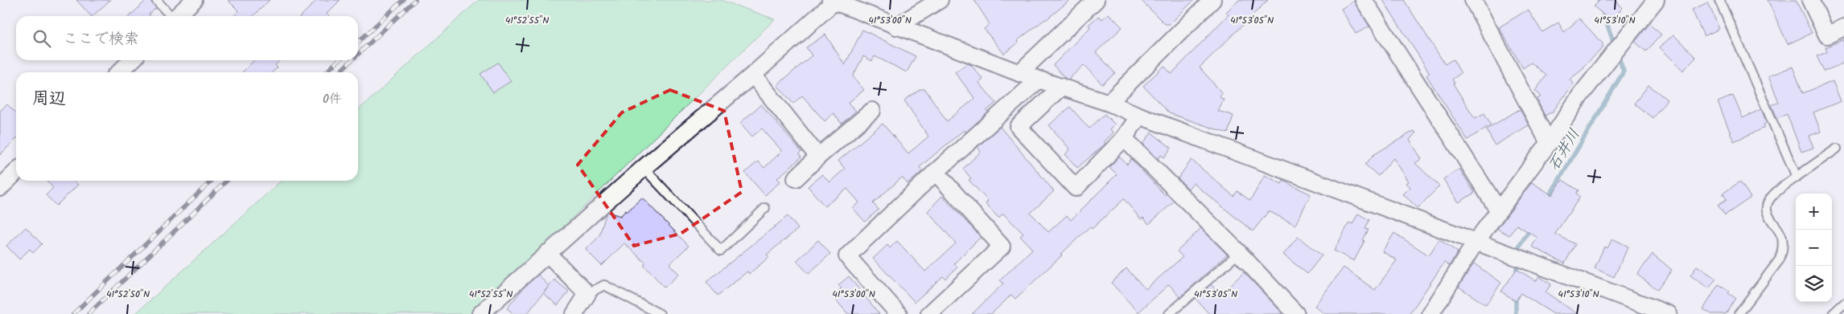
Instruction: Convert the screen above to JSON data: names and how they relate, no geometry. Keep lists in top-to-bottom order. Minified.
{"water":["石井川"],"page":{"search":"ここで検索","heading":["周辺","0件"],"map_buttons":["+","−"]},"coordinates":["41°52'55\"N","41°53'00\"N","41°53'05\"N","41°53'10\"N","41°52'50\"N"]}
